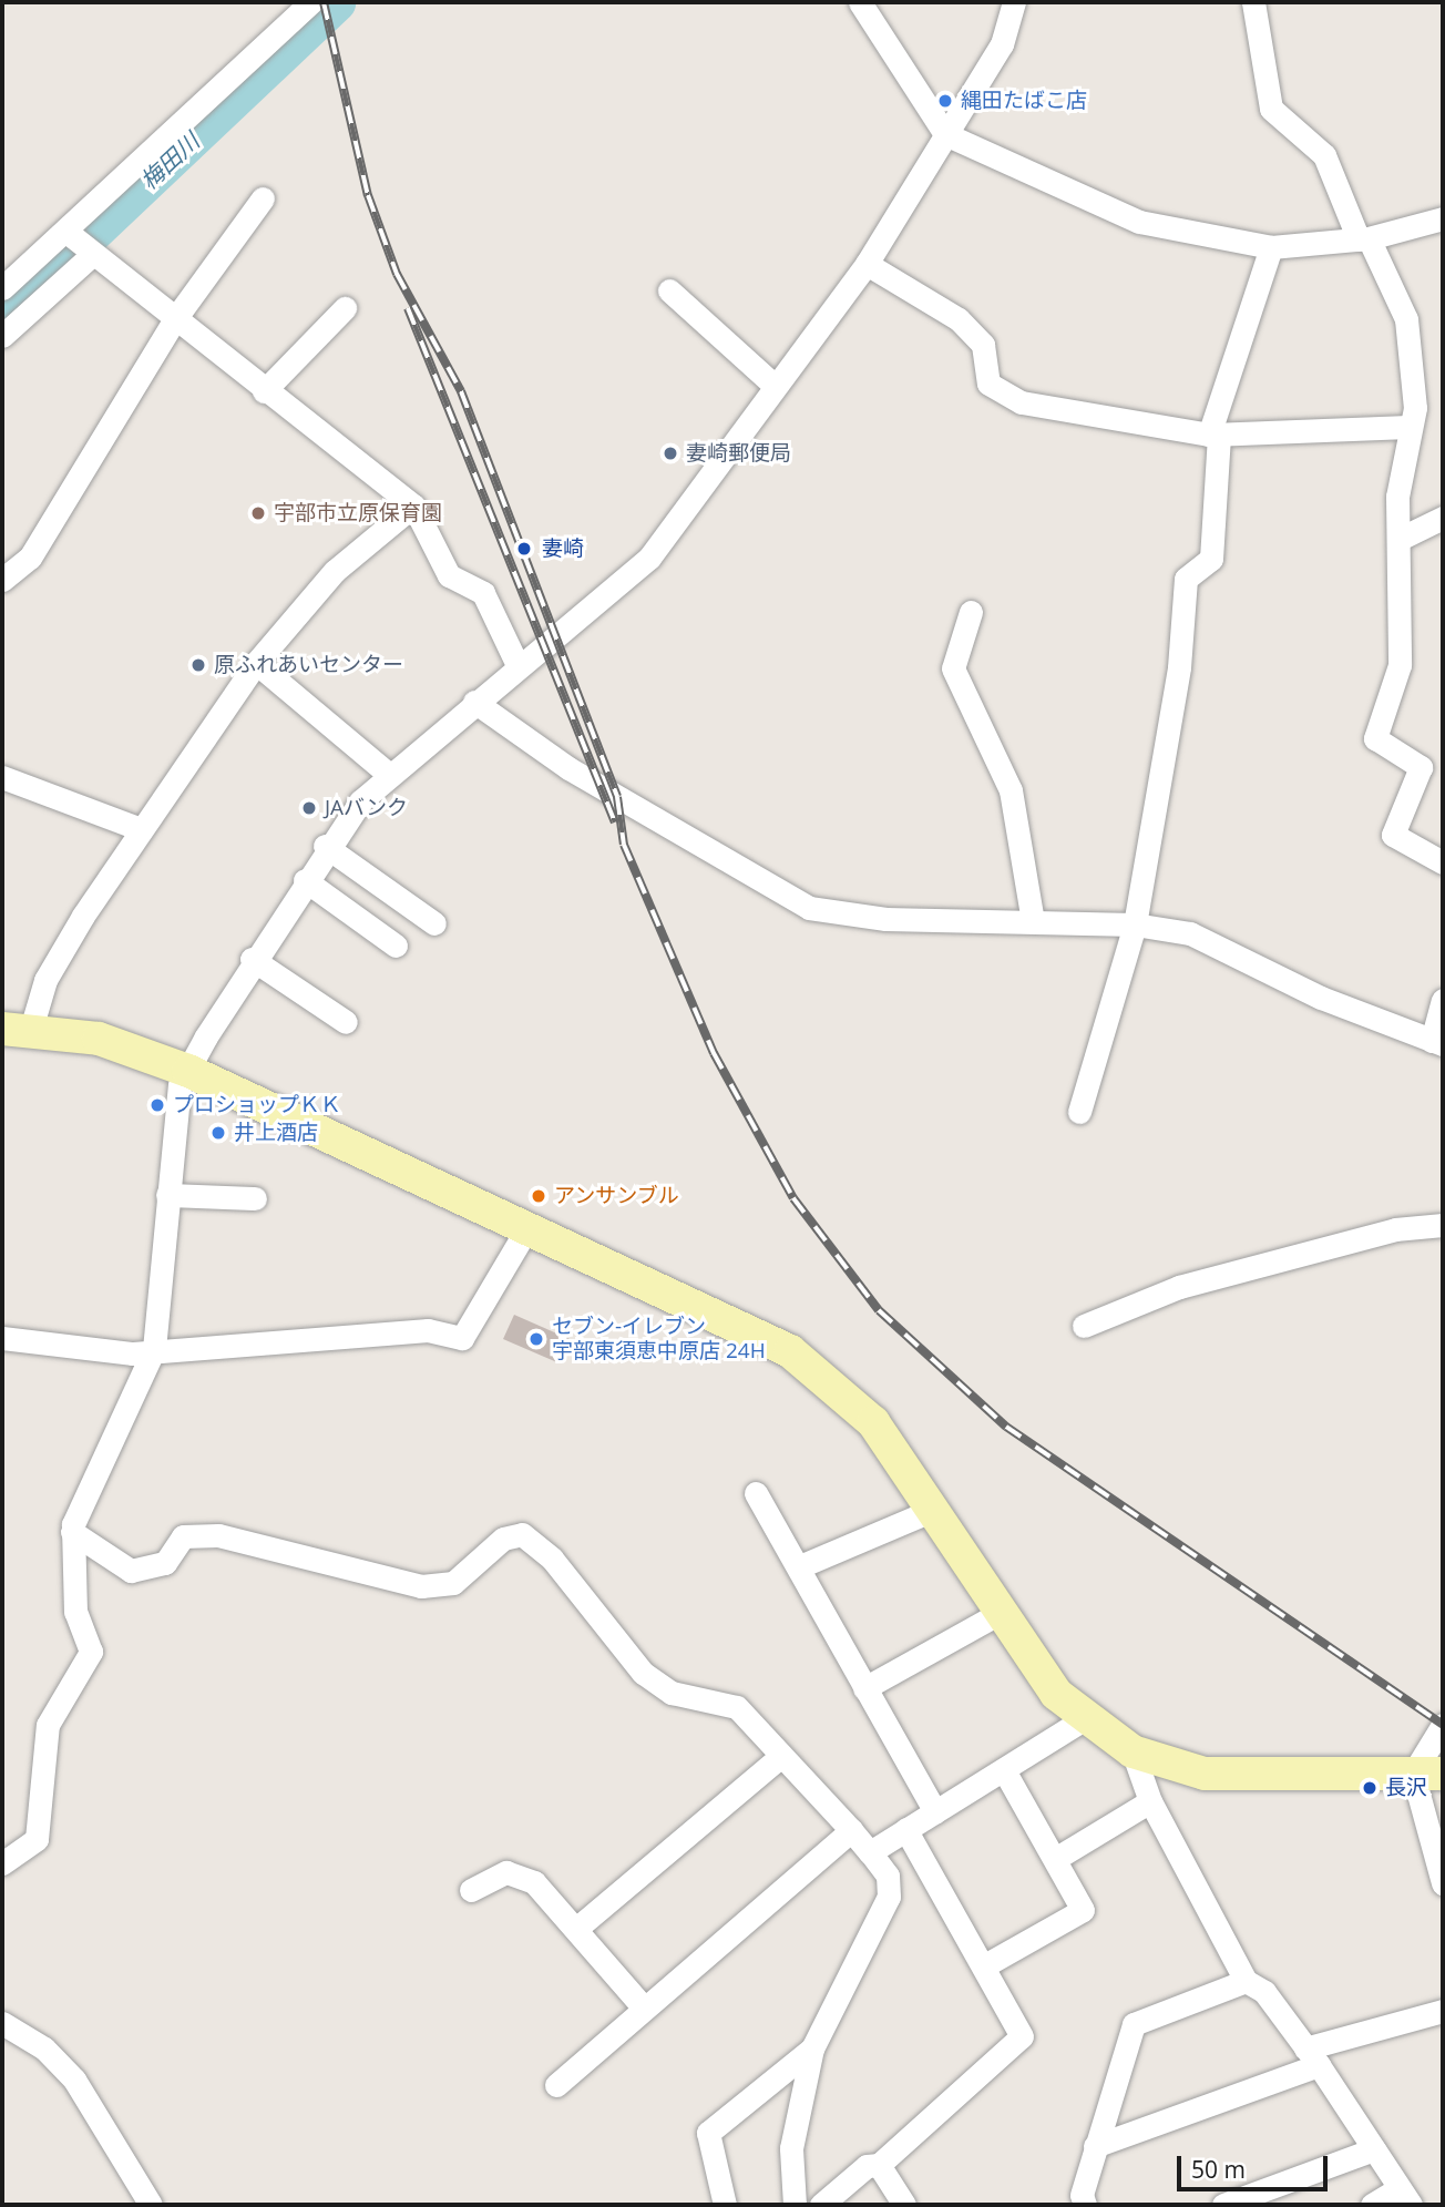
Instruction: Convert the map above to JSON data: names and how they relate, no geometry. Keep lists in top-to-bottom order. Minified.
{"water":["梅田川"],"places":["縄田たばこ店","妻崎郵便局","宇部市立原保育園","妻崎","原ふれあいセンター","JAバンク","プロショップＫＫ","井上酒店","アンサンブル","セブン-イレブン 宇部東須恵中原店 24H","長沢"],"scale_bar":"50 m"}
